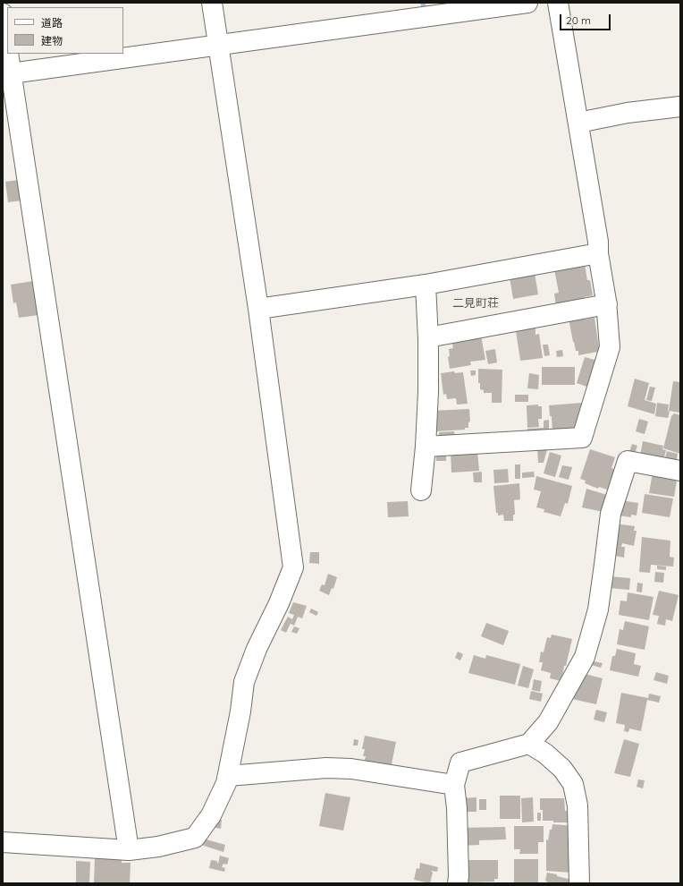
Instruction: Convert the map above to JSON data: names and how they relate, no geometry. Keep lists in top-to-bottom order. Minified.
{"districts":["二見町荘"],"legend":["道路","建物"],"scale_bar":"20 m"}
